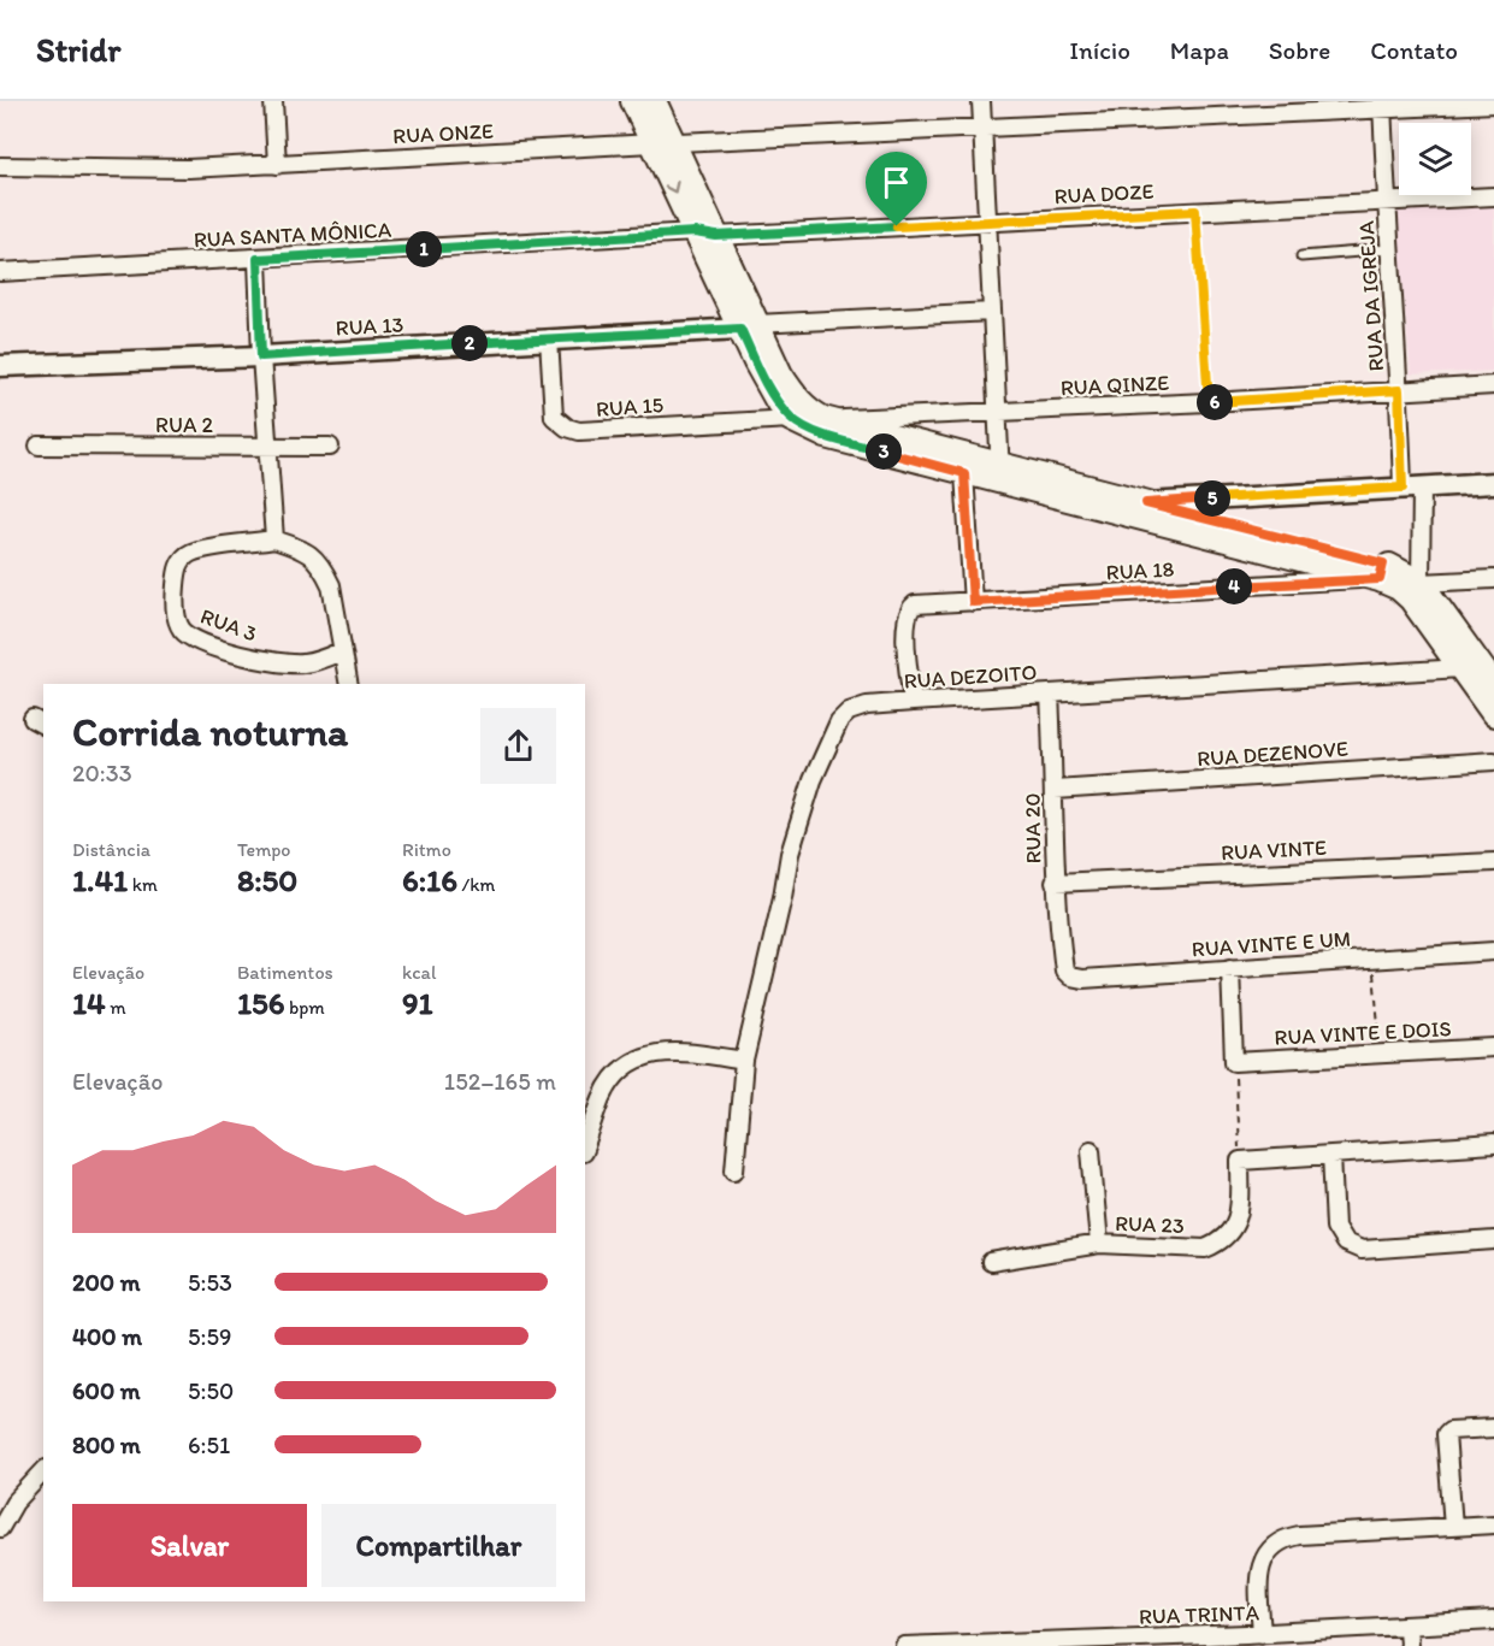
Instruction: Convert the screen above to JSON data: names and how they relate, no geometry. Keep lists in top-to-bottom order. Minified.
{"streets":{"street":["RUA ONZE","RUA DOZE","RUA SANTA MÔNICA","RUA DA IGREJA","RUA 13","RUA QINZE","RUA 15","RUA 2","RUA 18","RUA 3","RUA DEZOITO","RUA DEZENOVE","RUA 20","RUA VINTE","RUA VINTE E UM","RUA VINTE E DOIS","RUA 23","RUA TRINTA"]},"crossings":[["RUA ONZE","RUA DA IGREJA"],["RUA DOZE","RUA SANTA MÔNICA"],["RUA DOZE","RUA DA IGREJA"],["RUA DA IGREJA","RUA QINZE"],["RUA 13","RUA 15"],["RUA 18","RUA DEZOITO"],["RUA DEZOITO","RUA 20"],["RUA DEZENOVE","RUA 20"],["RUA 20","RUA VINTE"],["RUA 20","RUA VINTE E UM"]],"page":{"header":"Stridr","nav":["Início","Mapa","Sobre","Contato"],"pins":["1","2","6","3","5","4"],"heading":["Corrida noturna","20:33"],"stats":[["Distância","1.41 km"],["Tempo","8:50"],["Ritmo","6:16 /km"],["Elevação","14 m"],["Batimentos","156 bpm"],["kcal","91"]],"chart":["Elevação","152–165 m"],"list":[{"name":"200 m","note":"5:53"},{"name":"400 m","note":"5:59"},{"name":"600 m","note":"5:50"},{"name":"800 m","note":"6:51"}],"buttons":["Salvar","Compartilhar"]}}
